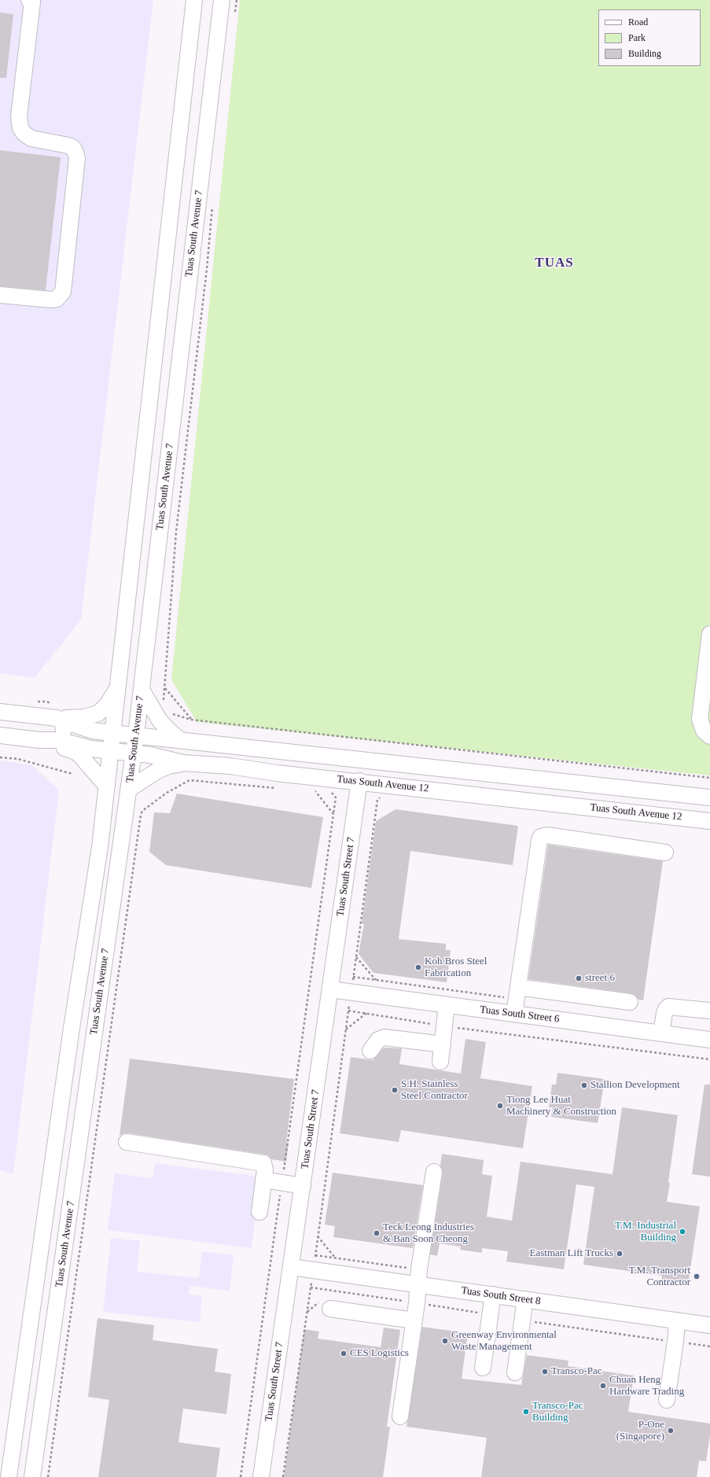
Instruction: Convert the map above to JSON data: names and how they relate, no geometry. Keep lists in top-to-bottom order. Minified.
{"streets":{"street":["Tuas South Avenue 7","Tuas South Avenue 12","Tuas South Street 7","Tuas South Street 6","Tuas South Street 8"]},"crossings":[["Tuas South Avenue 7","Tuas South Avenue 12"],["Tuas South Avenue 12","Tuas South Street 7"],["Tuas South Street 7","Tuas South Street 6"],["Tuas South Street 7","Tuas South Street 8"]],"districts":["TUAS"],"places":["Koh Bros Steel Fabrication","street 6","Stallion Development","S.H. Stainless Steel Contractor","Tiong Lee Huat Machinery & Construction","T.M. Industrial Building","Teck Leong Industries & Ban Soon Cheong","Eastman Lift Trucks","T.M. Transport Contractor","Greenway Environmental Waste Management","CES Logistics","Transco-Pac","Chuan Heng Hardware Trading","Transco-Pac Building","P-One (Singapore)"],"legend":["Road","Park","Building"]}
